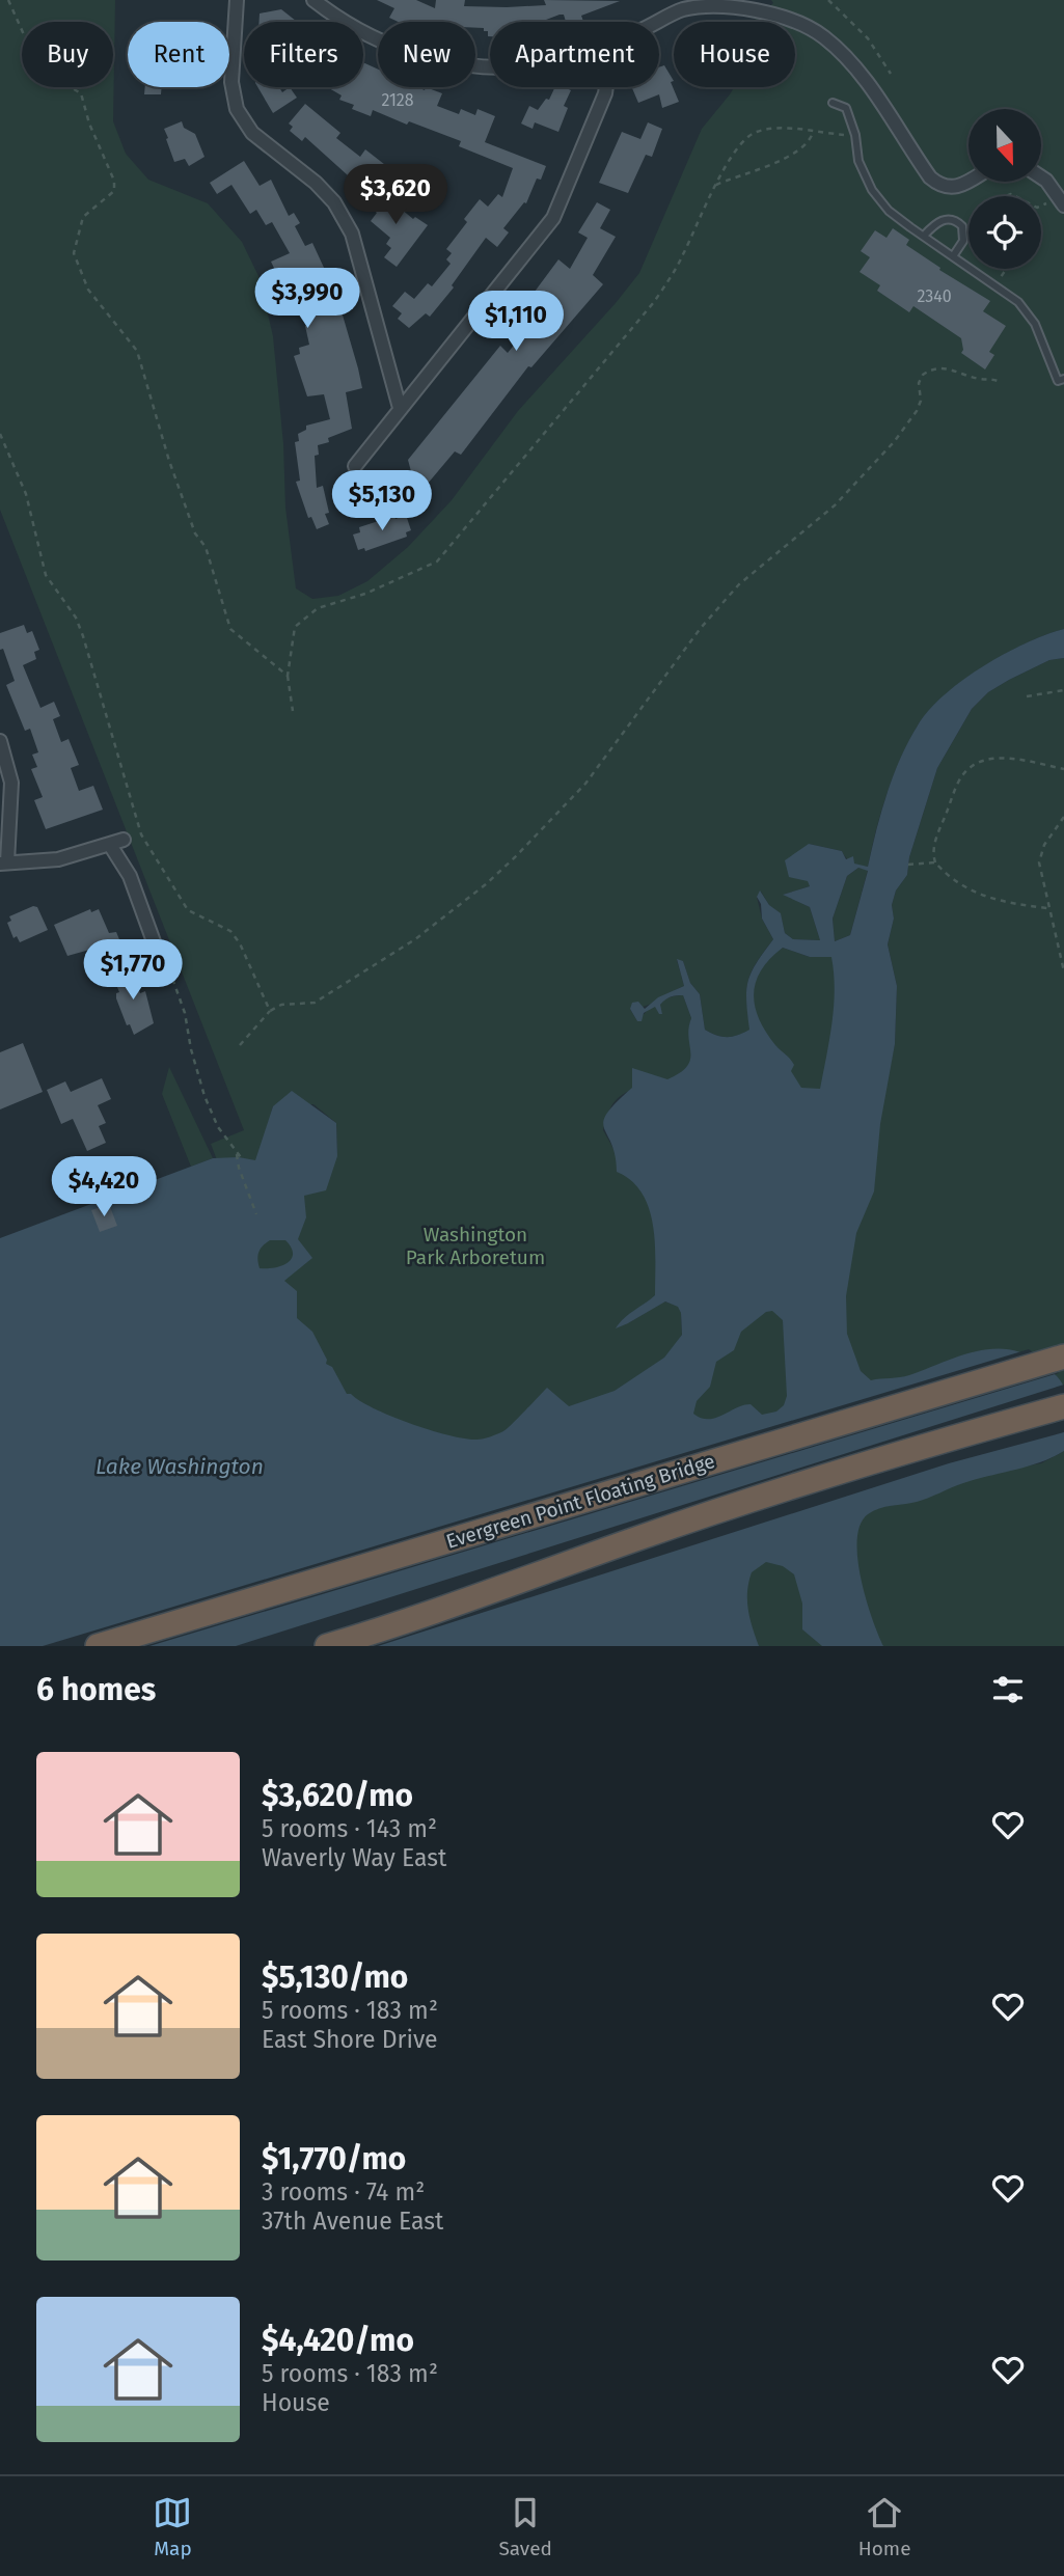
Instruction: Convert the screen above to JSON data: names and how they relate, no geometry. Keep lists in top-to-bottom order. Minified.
{"streets":{"highway":["Evergreen Point Floating Bridge"]},"water":["Lake Washington"],"parks":["Washington Park Arboretum"],"house_numbers":["2128","2340"],"north":"bottom","page":{"chip":["Buy","Rent","Filters","New","Apartment","House"],"price":["$3,620","$3,990","$1,110","$5,130","$1,770","$4,420"],"heading":"6 homes","list":[{"name":"$3,620/mo","note":"5 rooms · 143 m² · Waverly Way East"},{"name":"$5,130/mo","note":"5 rooms · 183 m² · East Shore Drive"},{"name":"$1,770/mo","note":"3 rooms · 74 m² · 37th Avenue East"},{"name":"$4,420/mo","note":"5 rooms · 183 m² · House"}],"tabs":["Map","Saved","Home"]}}
